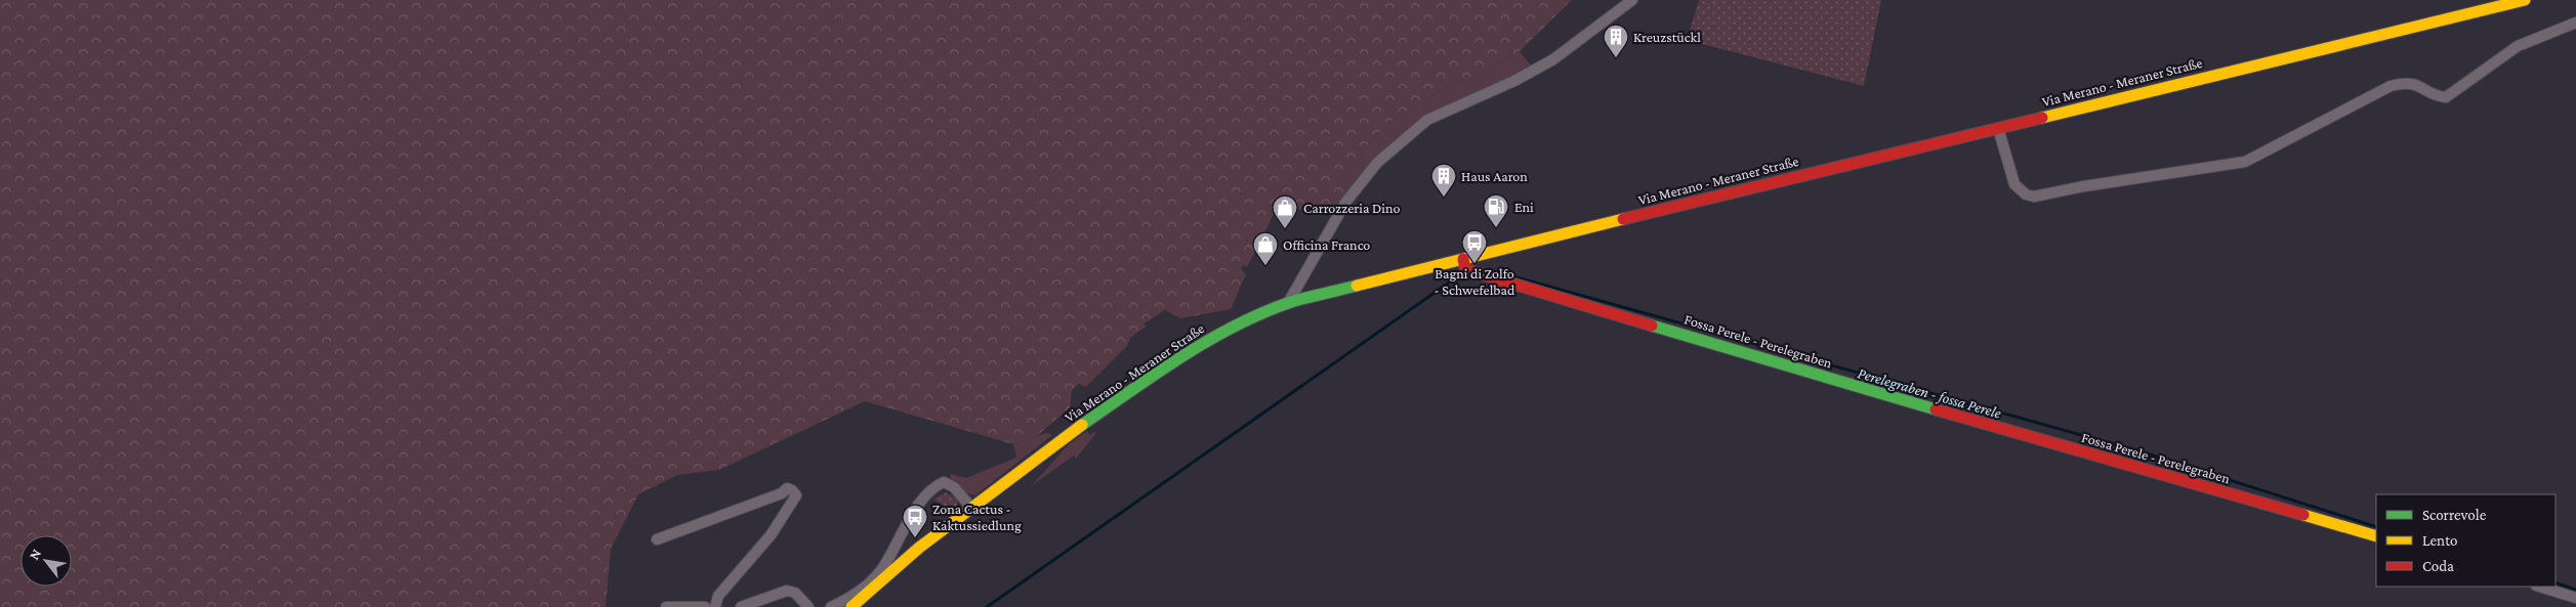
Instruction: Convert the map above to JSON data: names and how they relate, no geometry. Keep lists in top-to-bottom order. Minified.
{"streets":{"main road":["Via Merano - Meraner Straße","Fossa Perele - Perelegraben"]},"crossings":[["Via Merano - Meraner Straße","Fossa Perele - Perelegraben"]],"water":["Perelegraben - fossa Perele"],"places":{"building":["Kreuzstückl","Haus Aaron"],"fuel station":["Eni"],"shop":["Carrozzeria Dino","Officina Franco"],"bus stop":["Bagni di Zolfo - Schwefelbad","Zona Cactus - Kaktussiedlung"]},"legend":["Scorrevole","Lento","Coda"],"north":"top left"}
